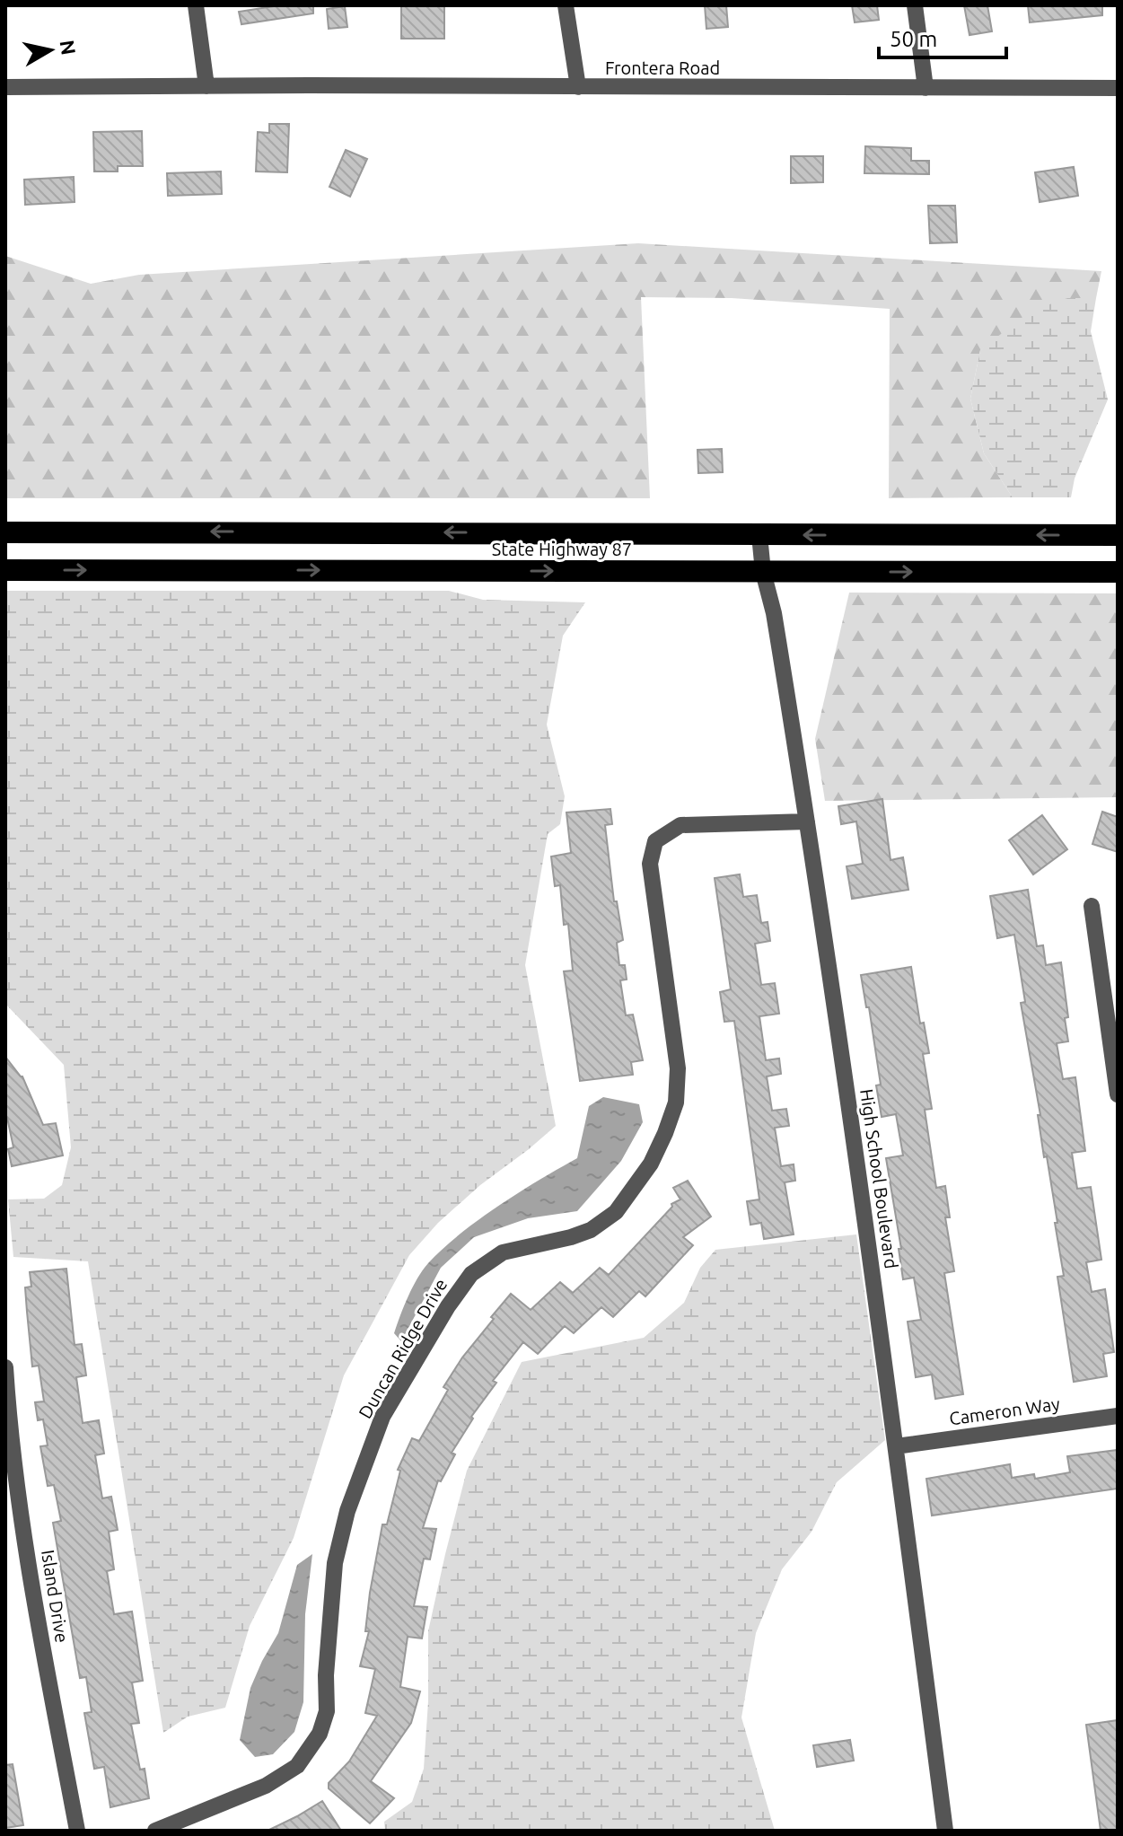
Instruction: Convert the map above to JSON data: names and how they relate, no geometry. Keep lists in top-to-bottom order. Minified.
{"streets":{"highway":["State Highway 87"],"street":["Frontera Road","High School Boulevard","Duncan Ridge Drive","Cameron Way","Island Drive"]},"crossings":[["State Highway 87","High School Boulevard"],["High School Boulevard","Duncan Ridge Drive"],["High School Boulevard","Cameron Way"]],"scale_bar":"50 m","north":"right"}
